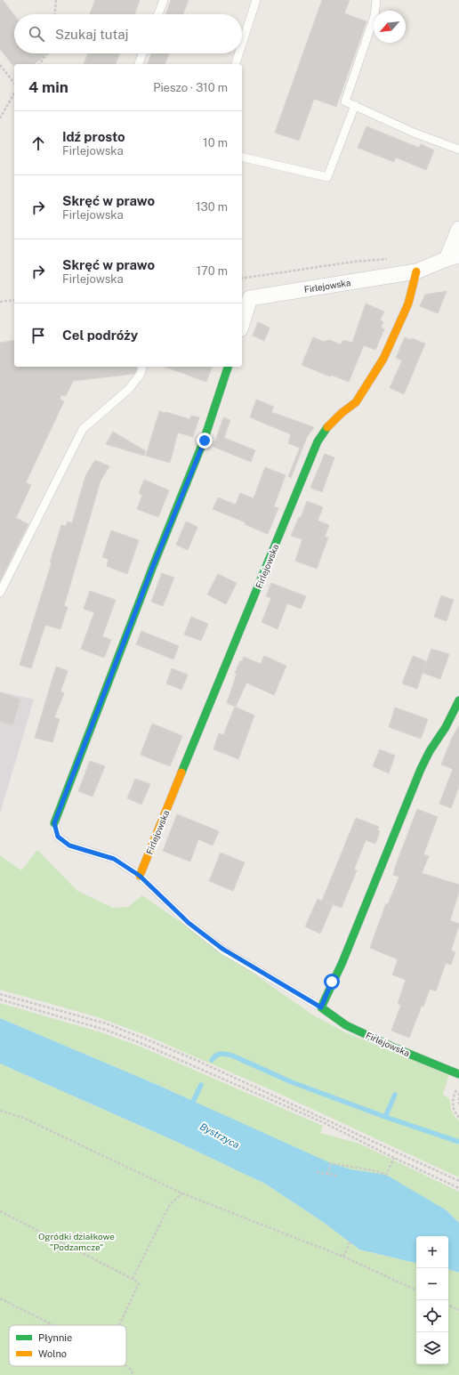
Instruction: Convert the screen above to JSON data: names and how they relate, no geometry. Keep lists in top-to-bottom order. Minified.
{"streets":{"street":["Firlejowska"]},"water":["Bystrzyca"],"parks":["Ogródki działkowe \"Podzamcze\""],"legend":["Płynnie","Wolno"],"north":"bottom left","page":{"search":"Szukaj tutaj","heading":["4 min","Pieszo · 310 m"],"list":[["Idź prosto","Firlejowska","10 m"],["Skręć w prawo","Firlejowska","130 m"],["Skręć w prawo","Firlejowska","170 m"],"Cel podróży"],"map_buttons":["+","−"]}}
